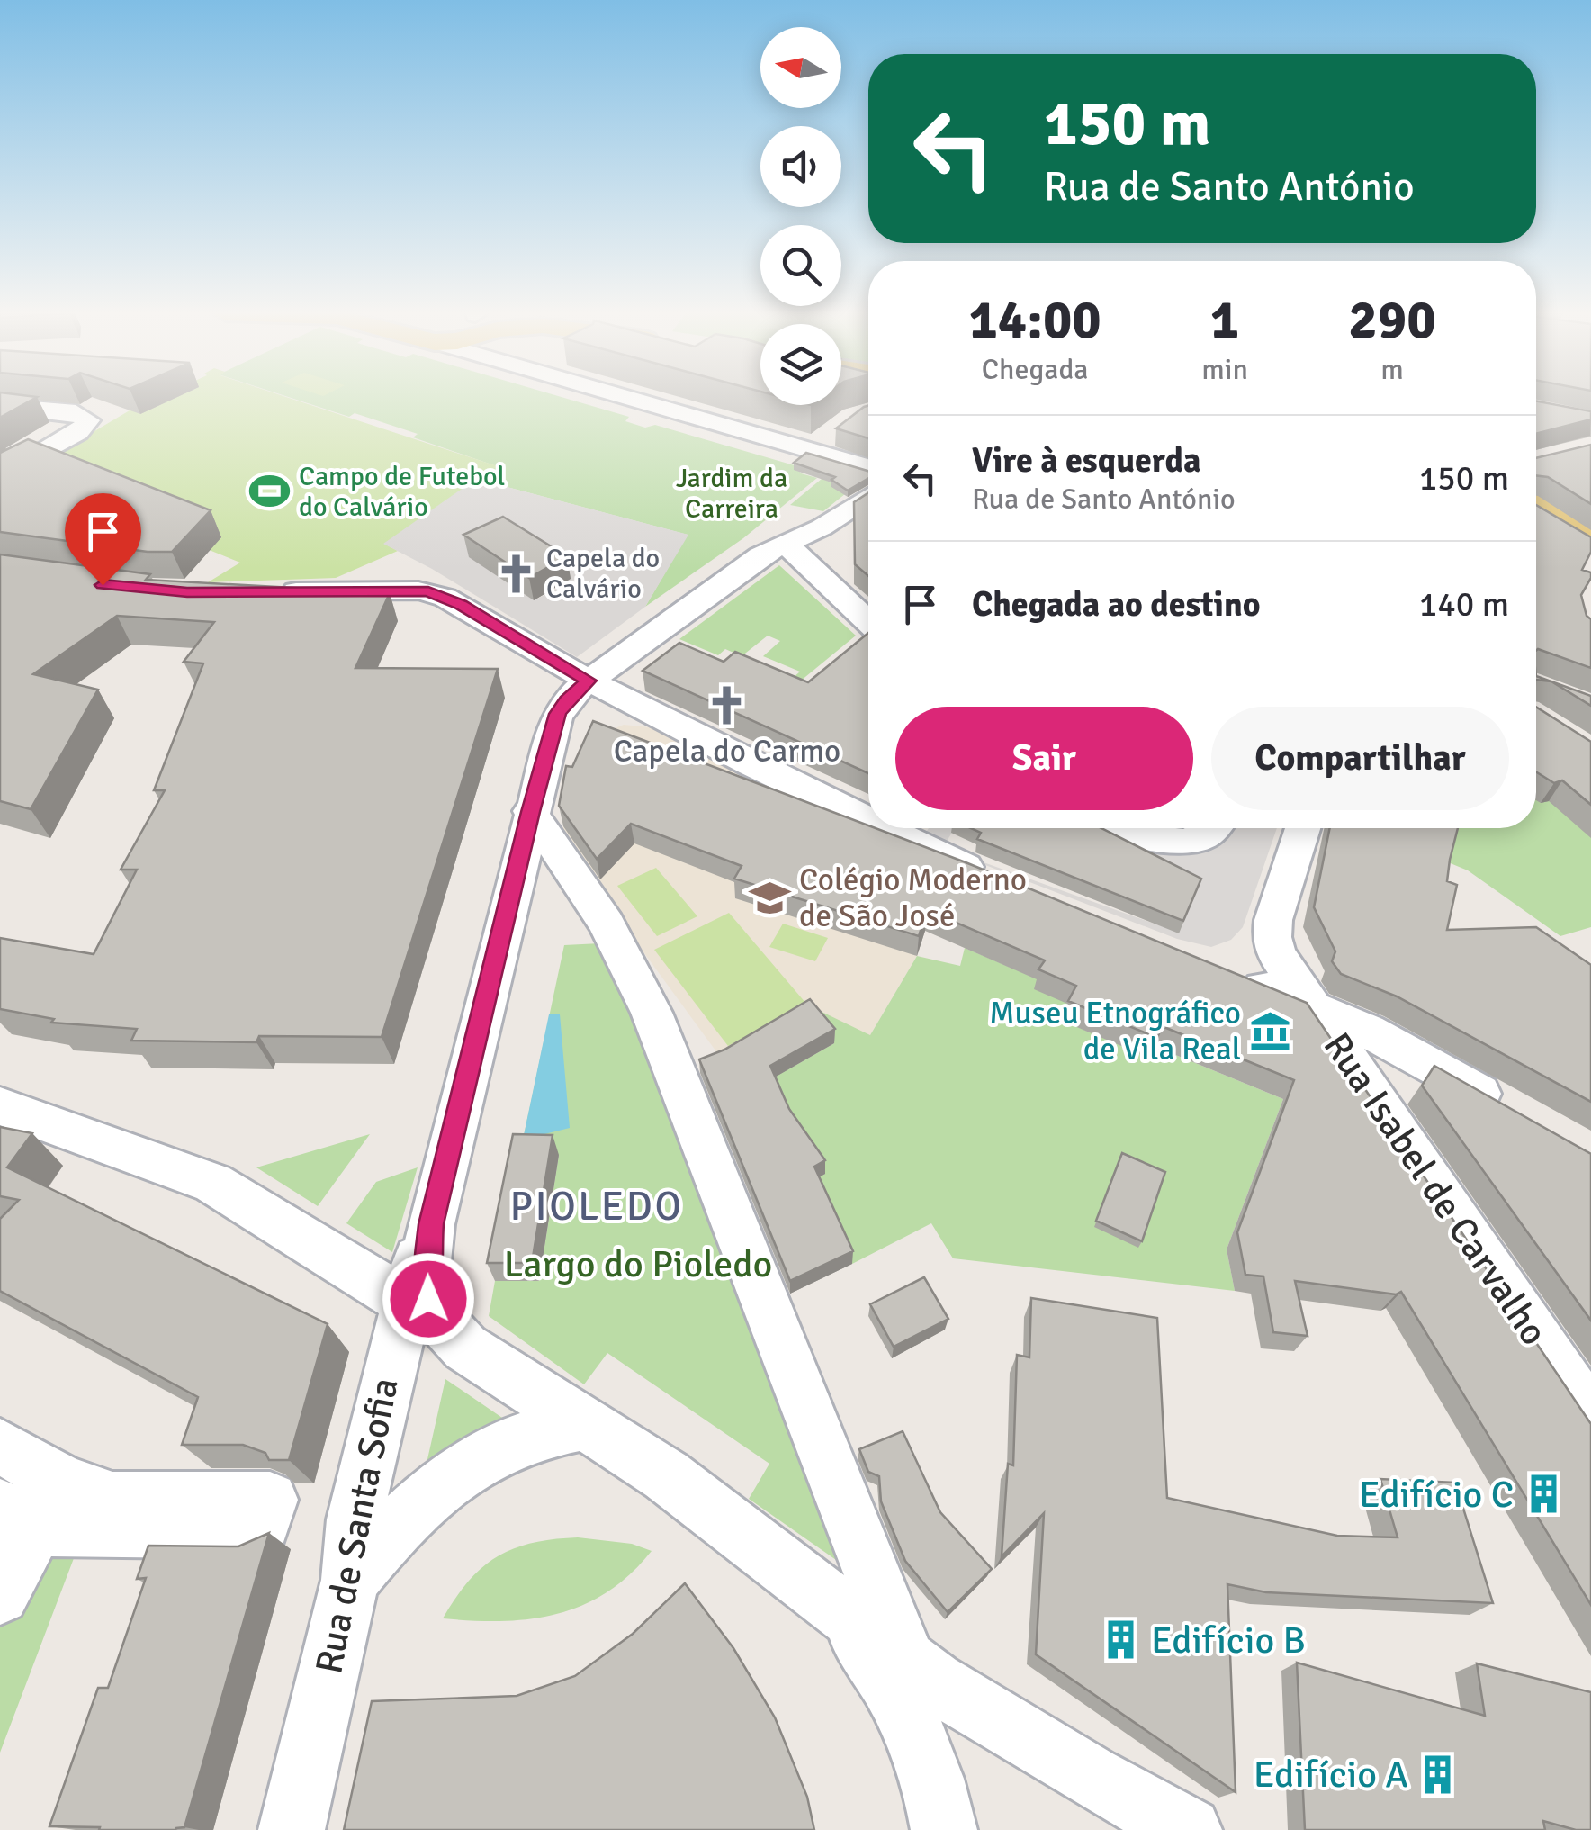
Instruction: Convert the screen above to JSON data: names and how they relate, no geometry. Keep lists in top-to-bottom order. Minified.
{"streets":{"street":["Rua Isabel de Carvalho","Rua de Santa Sofia"]},"districts":["PIOLEDO"],"parks":["Jardim da Carreira","Largo do Pioledo"],"places":{"sports":["Campo de Futebol do Calvário"],"church":["Capela do Calvário","Capela do Carmo"],"school or university":["Colégio Moderno de São José"],"museum":["Museu Etnográfico de Vila Real"],"building":["Edifício C","Edifício B","Edifício A"]},"north":"left","page":{"turn":["150 m","Rua de Santo António"],"eta":["14:00","Chegada","1","min","290","m"],"list":[{"name":"Vire à esquerda","note":"Rua de Santo António","value":"150 m"},{"name":"Chegada ao destino","value":"140 m"}],"buttons":["Sair","Compartilhar"]}}
